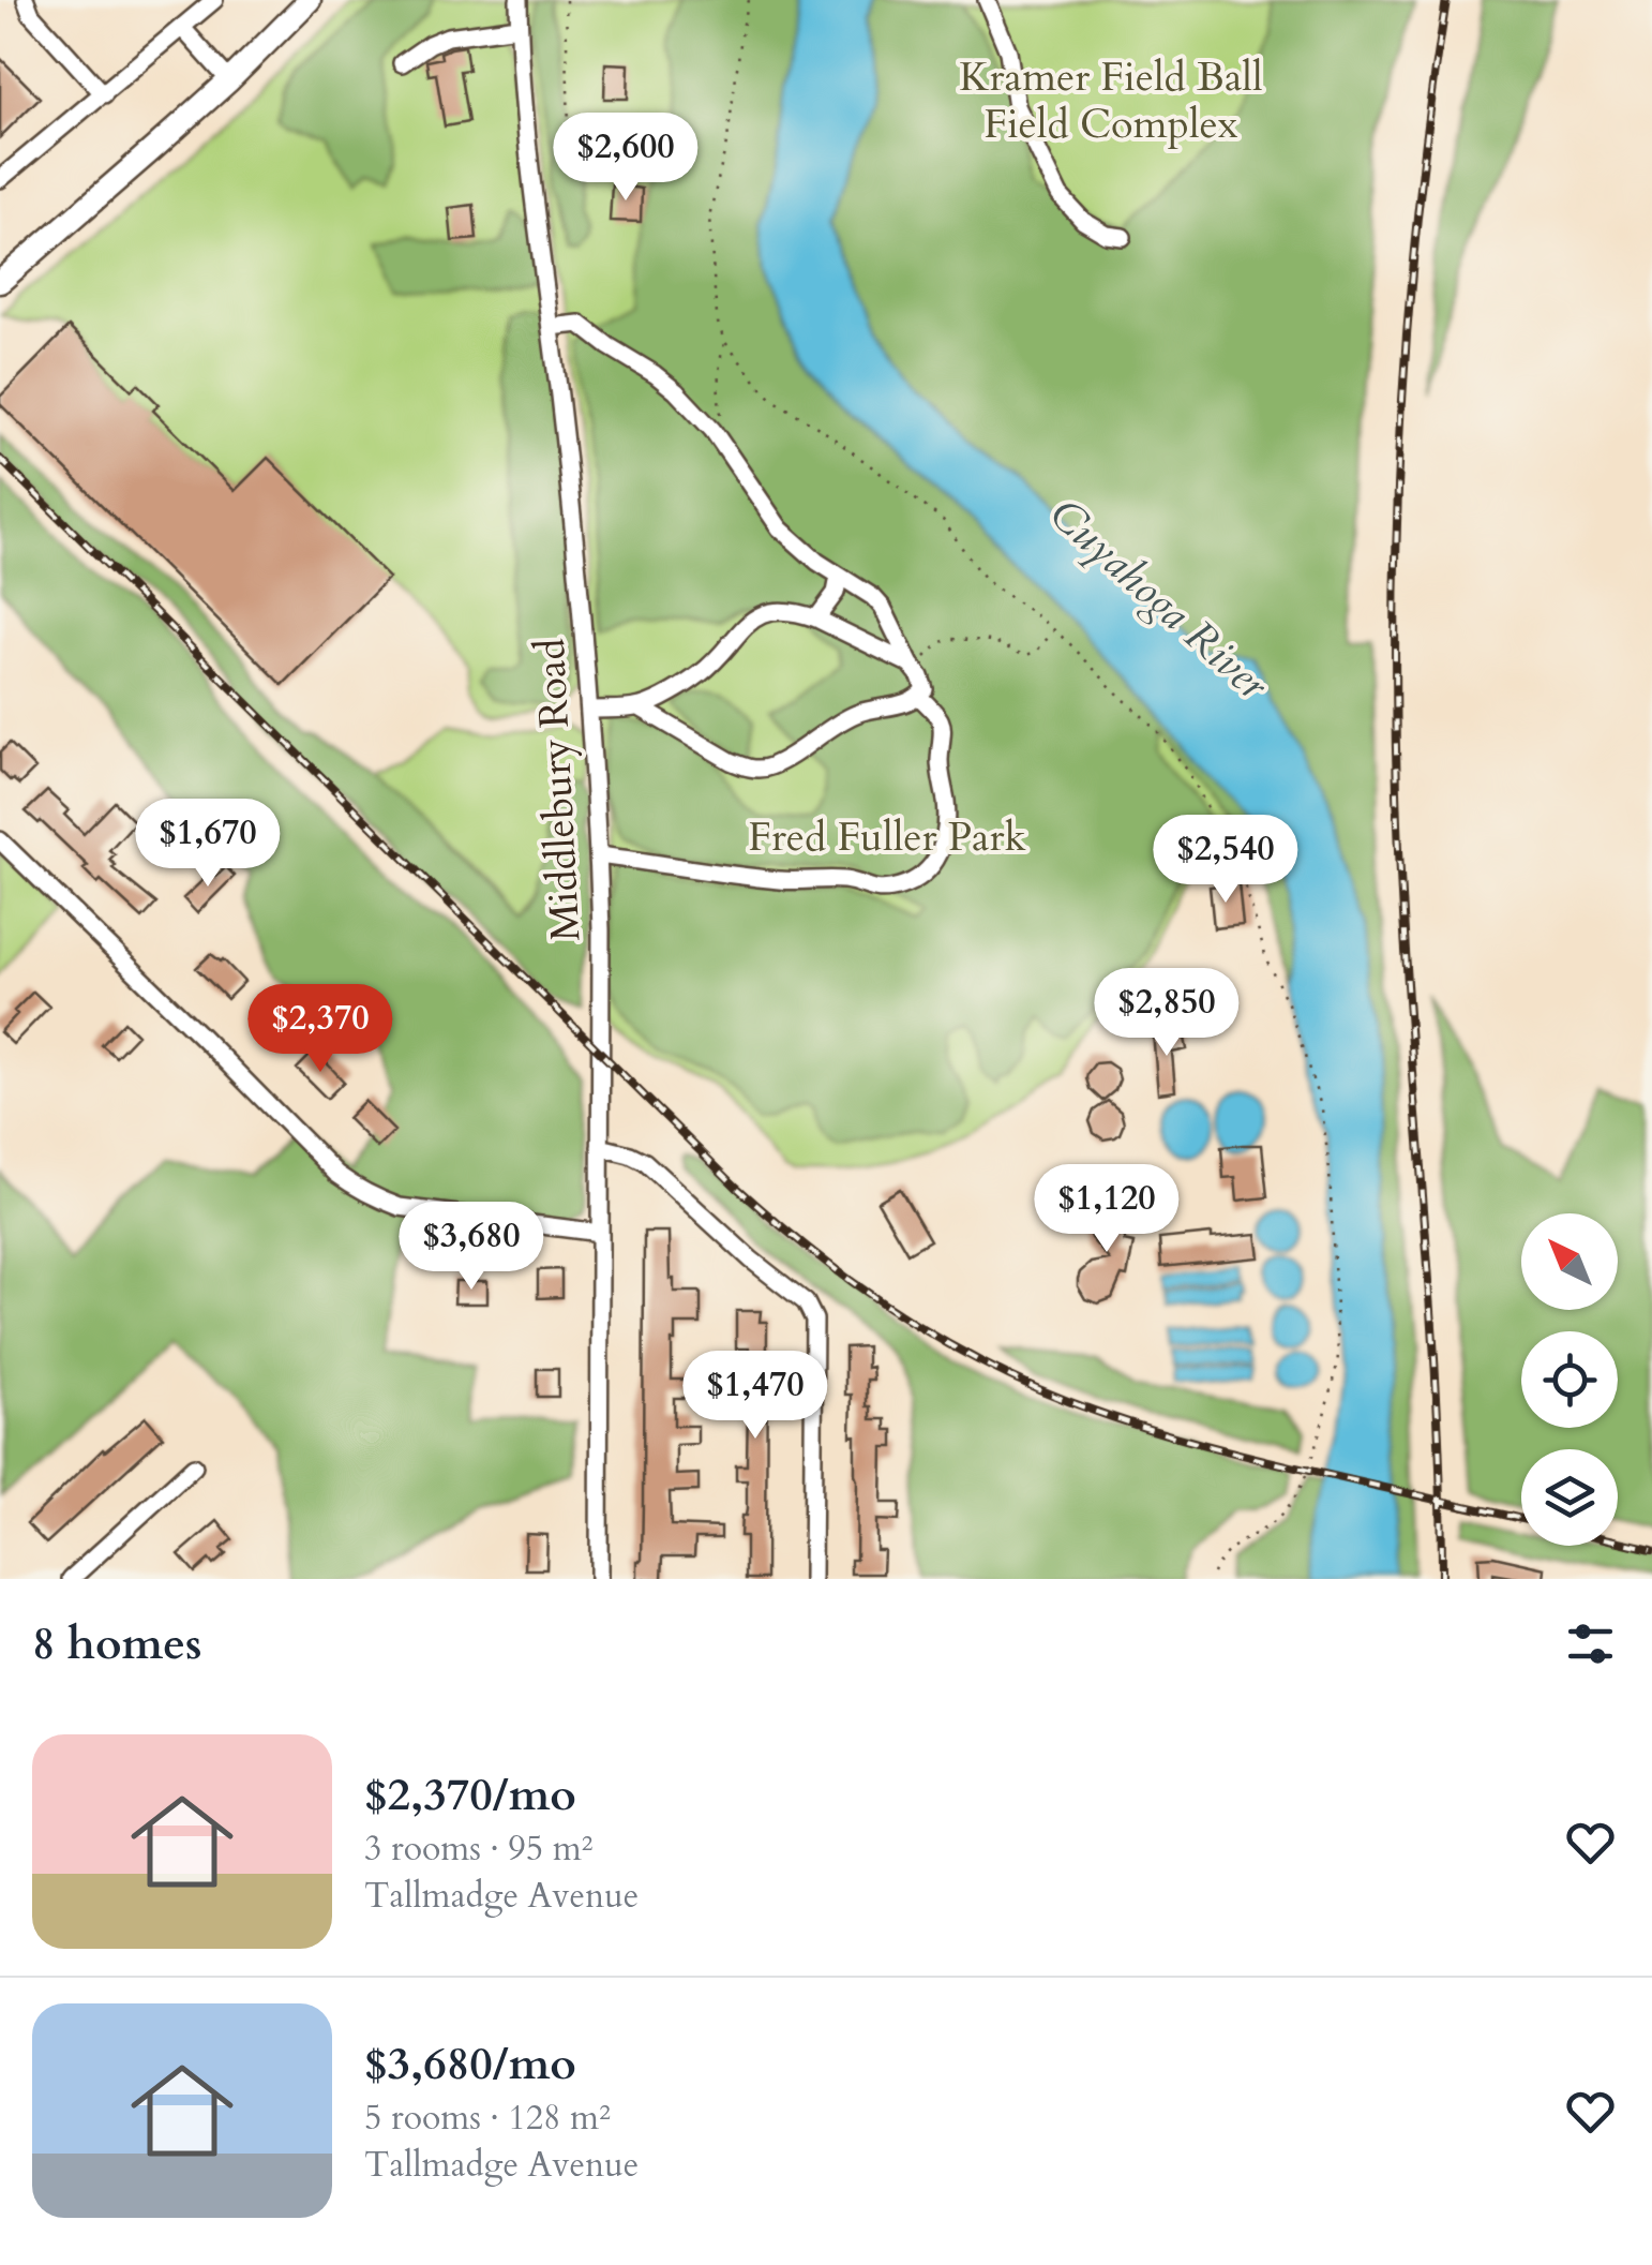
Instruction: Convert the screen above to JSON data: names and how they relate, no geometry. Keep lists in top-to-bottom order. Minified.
{"streets":{"street":["Middlebury Road"]},"water":["Cuyahoga River"],"parks":["Kramer Field Ball Field Complex","Fred Fuller Park"],"north":"top left","page":{"price":["$2,600","$1,670","$2,540","$2,850","$2,370","$1,120","$3,680","$1,470"],"heading":"8 homes","list":[{"name":"$2,370/mo","note":"3 rooms · 95 m² · Tallmadge Avenue"},{"name":"$3,680/mo","note":"5 rooms · 128 m² · Tallmadge Avenue"}]}}
